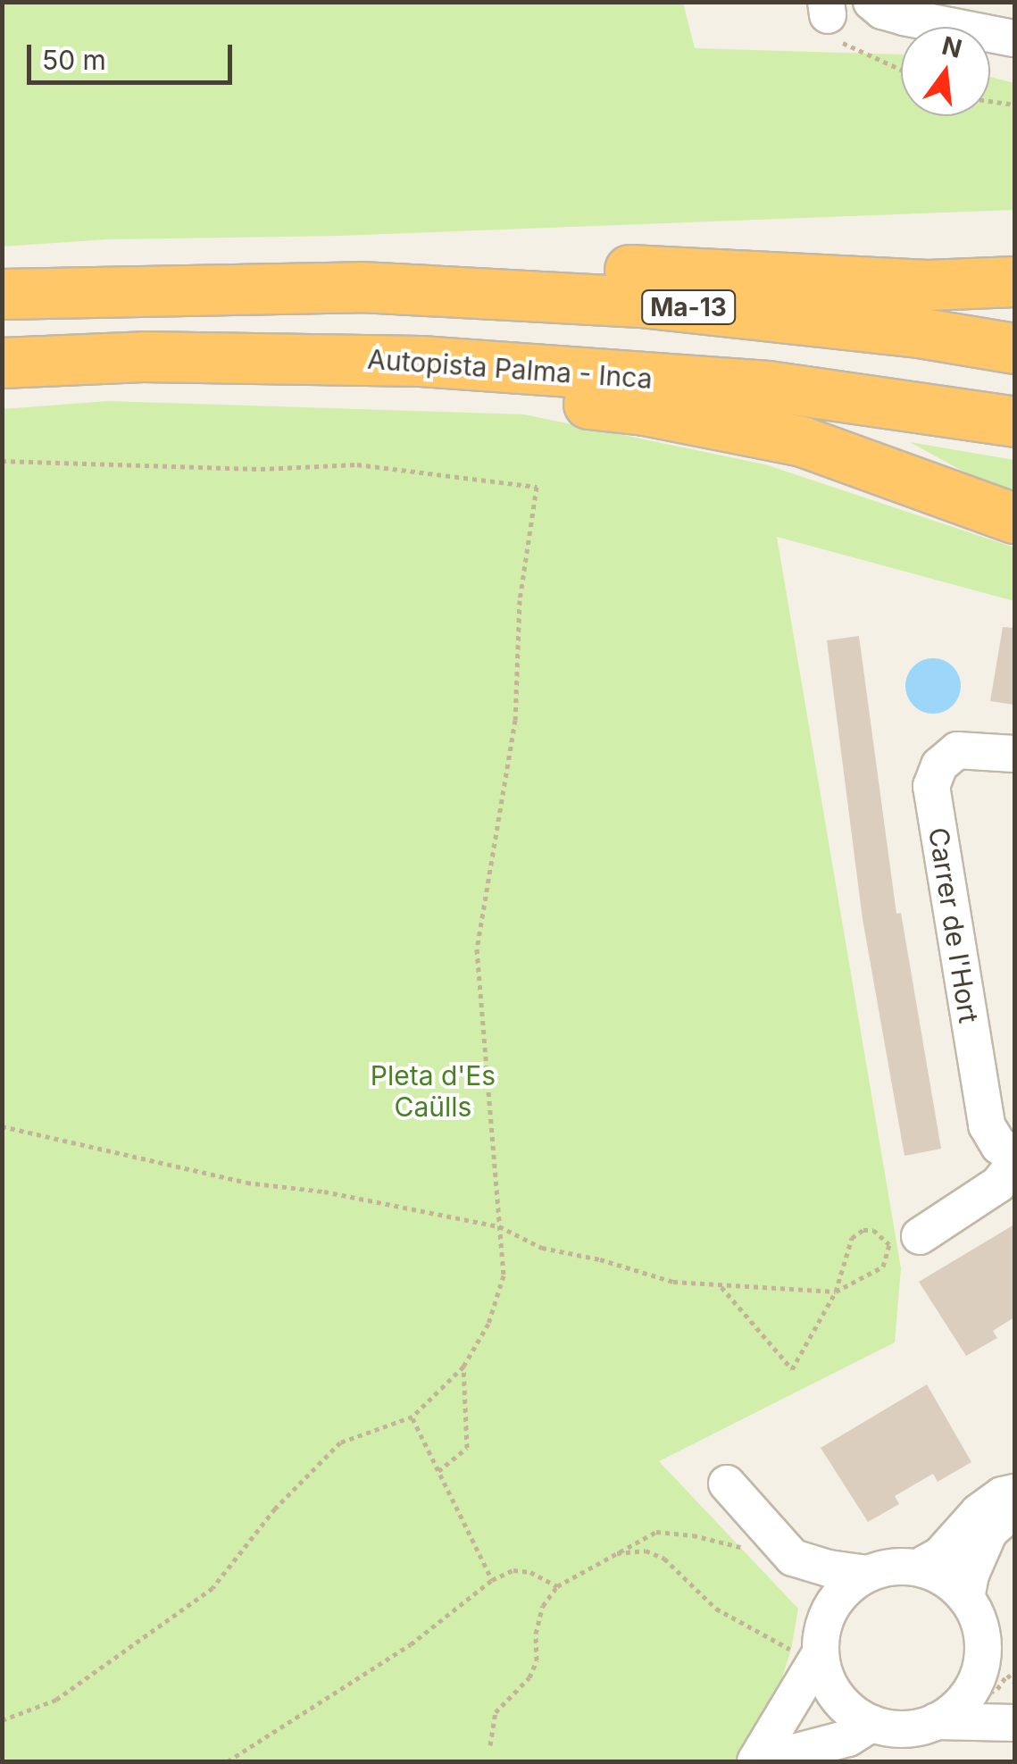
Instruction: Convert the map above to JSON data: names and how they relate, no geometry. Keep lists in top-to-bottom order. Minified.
{"streets":{"highway":["Ma-13","Autopista Palma - Inca"],"street":["Carrer de l'Hort"]},"parks":["Pleta d'Es Caülls"],"scale_bar":"50 m","north":"top"}
